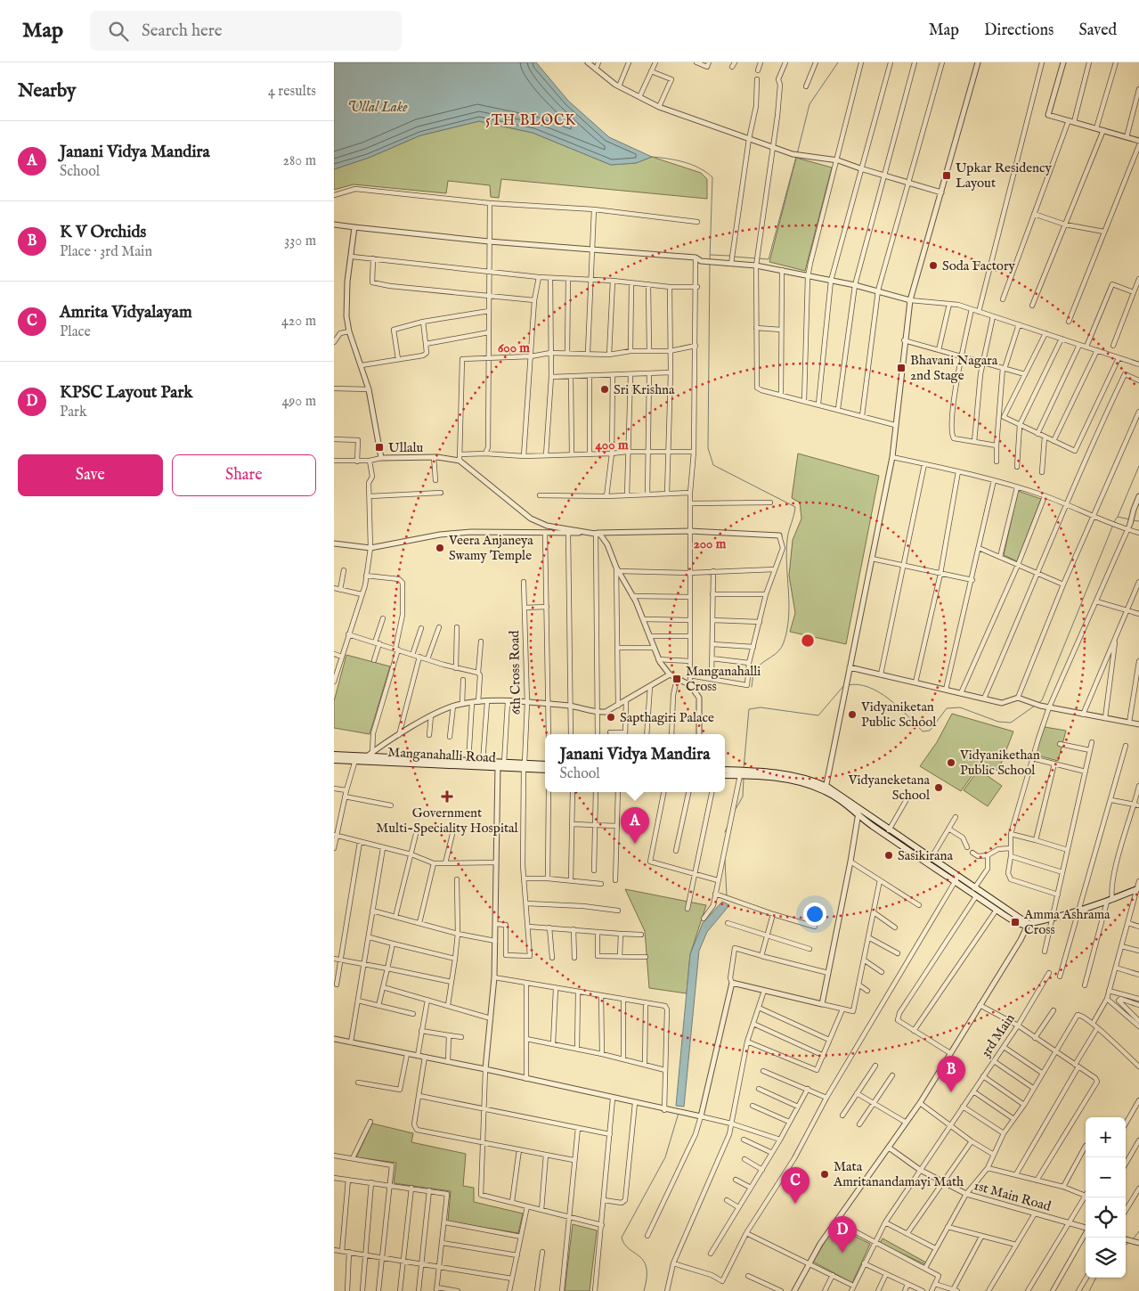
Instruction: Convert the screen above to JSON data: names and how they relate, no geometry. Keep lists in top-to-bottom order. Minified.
{"streets":{"main road":["Manganahalli Road"],"street":["6th Cross Road","3rd Main","1st Main Road"]},"crossings":[["6th Cross Road","Manganahalli Road"],["3rd Main","1st Main Road"]],"districts":["5TH BLOCK"],"water":["Ullal Lake"],"places":{"transit":["Upkar Residency Layout","Bhavani Nagara 2nd Stage","Ullalu","Manganahalli Cross","Amma Ashrama Cross"],"other":["Soda Factory","Sri Krishna","Veera Anjaneya Swamy Temple","Vidyaniketan Public School","Sapthagiri Palace","Vidyanikethan Public School","Vidyaneketana School","Sasikirana","Mata Amritanandamayi Math"],"health":["Government Multi-Speciality Hospital"]},"page":{"header":"Map","search":"Search here","nav":["Map","Directions","Saved"],"heading":["Nearby","4 results"],"list":[{"mark":"A","name":"Janani Vidya Mandira","note":"School","value":"280 m"},{"mark":"B","name":"K V Orchids","note":"Place · 3rd Main","value":"330 m"},{"mark":"C","name":"Amrita Vidyalayam","note":"Place","value":"420 m"},{"mark":"D","name":"KPSC Layout Park","note":"Park","value":"490 m"}],"buttons":["Save","Share"],"popup":["Janani Vidya Mandira","School"],"pins":["A","B","C","D"],"map_buttons":["+","−"]},"rings":["600 m","400 m","200 m"]}
